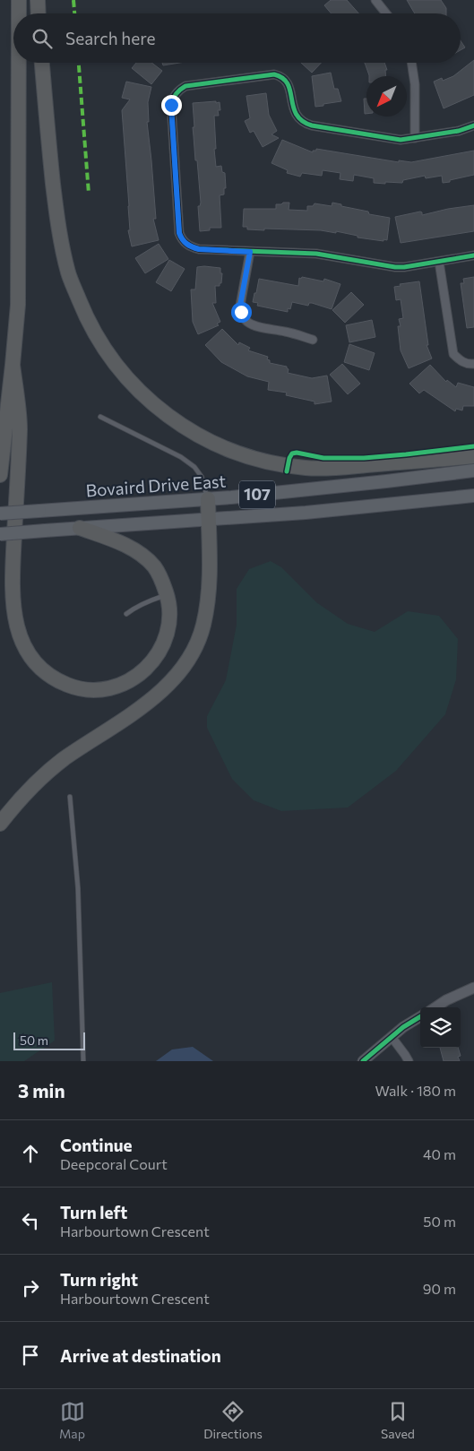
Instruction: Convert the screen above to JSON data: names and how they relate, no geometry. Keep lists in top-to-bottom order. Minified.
{"streets":{"main road":["Bovaird Drive East","107"]},"scale_bar":"50 m","north":"bottom left","page":{"search":"Search here","scale":"50 m","heading":["3 min","Walk · 180 m"],"list":[["Continue","Deepcoral Court","40 m"],["Turn left","Harbourtown Crescent","50 m"],["Turn right","Harbourtown Crescent","90 m"],"Arrive at destination"],"nav":["Map","Directions","Saved"]}}
